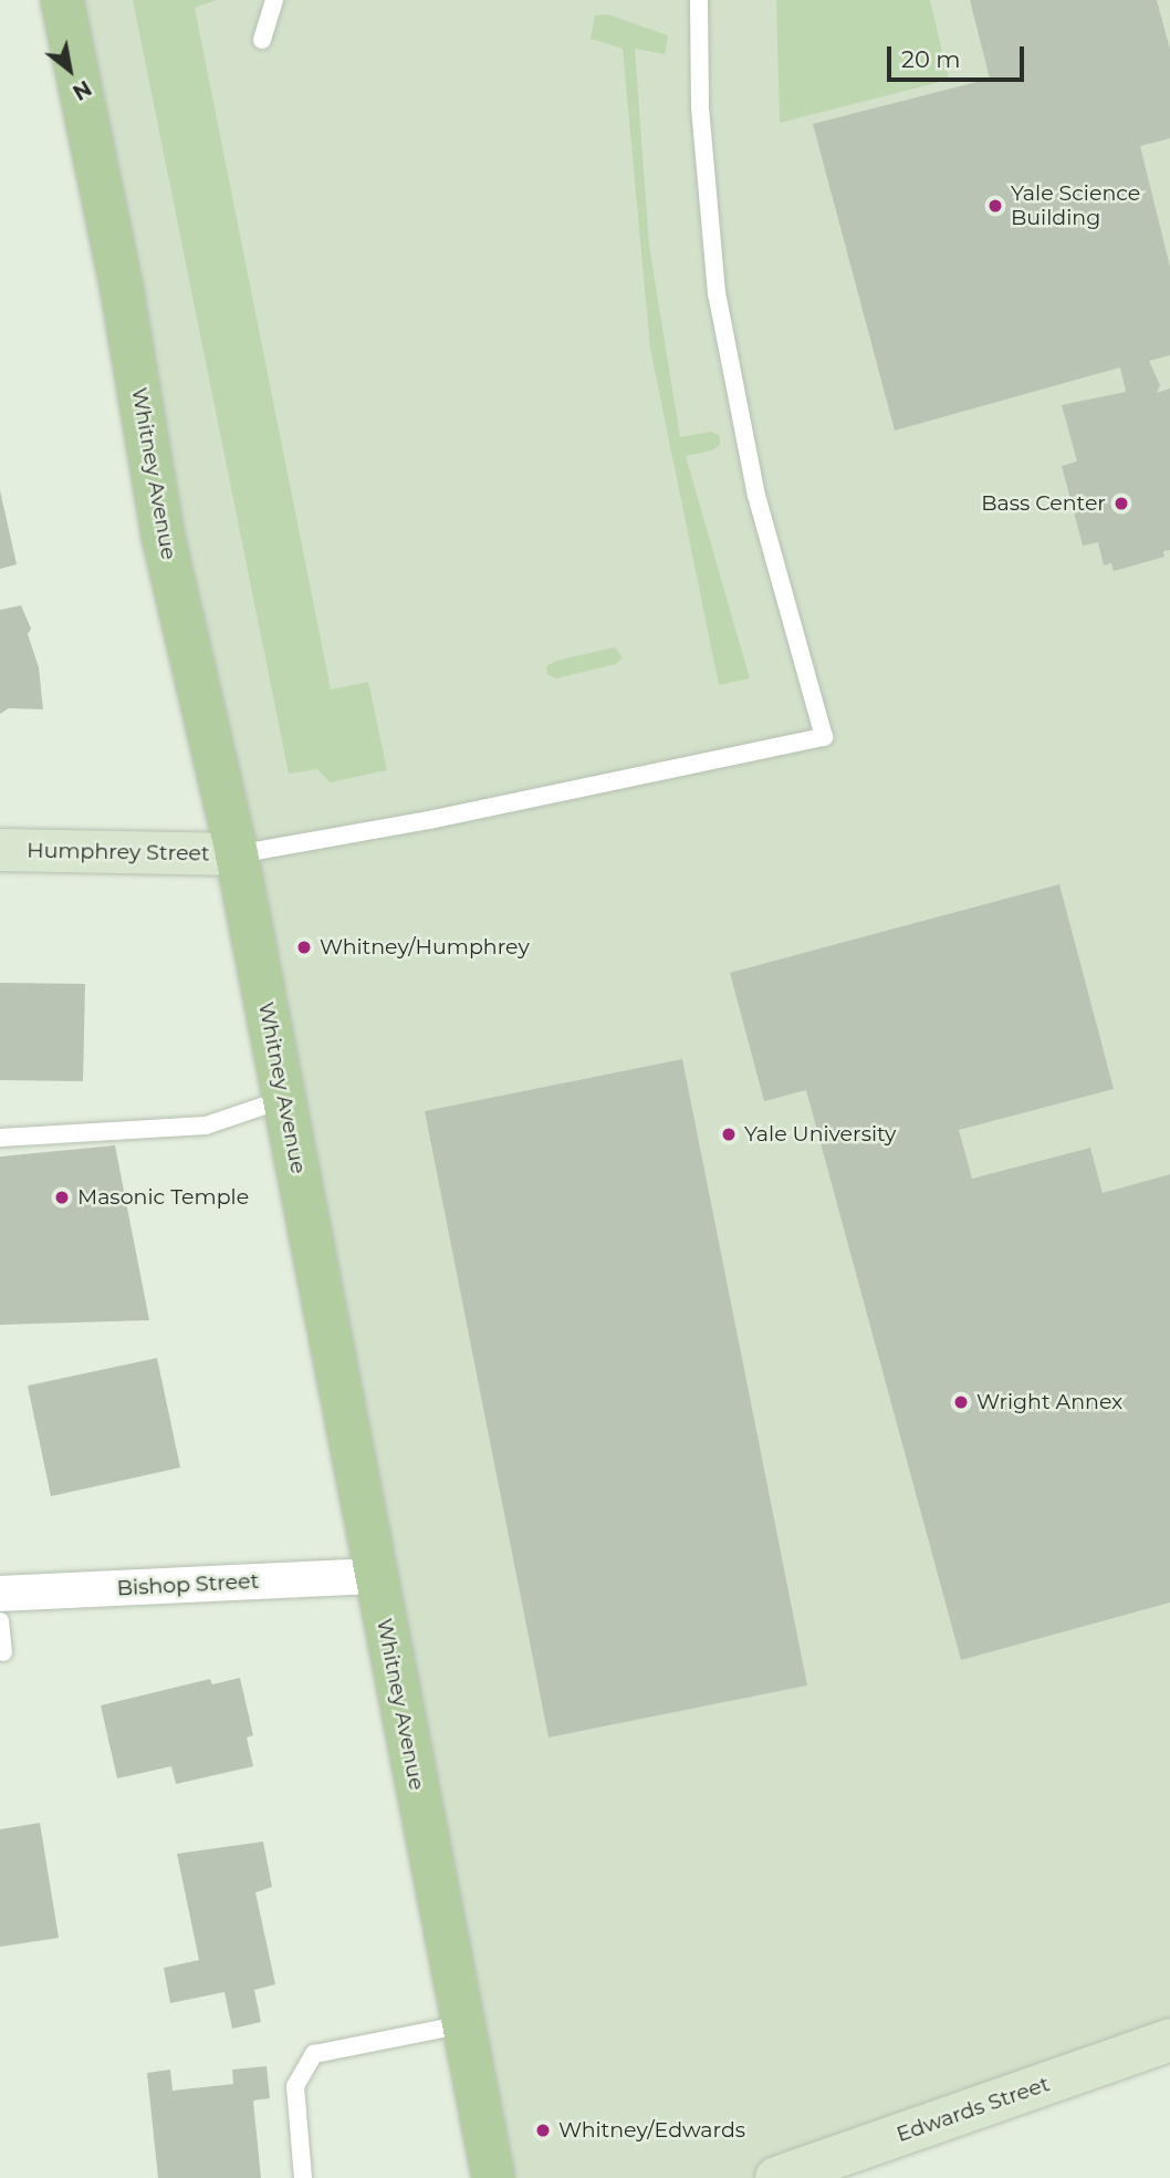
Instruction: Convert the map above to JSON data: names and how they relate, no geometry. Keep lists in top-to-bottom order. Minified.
{"streets":{"main road":["Whitney Avenue","Humphrey Street","Edwards Street"],"street":["Bishop Street"]},"crossings":[["Whitney Avenue","Humphrey Street"],["Whitney Avenue","Bishop Street"]],"places":["Yale Science Building","Bass Center","Whitney/Humphrey","Yale University","Masonic Temple","Wright Annex","Whitney/Edwards"],"scale_bar":"20 m","north":"bottom right"}
